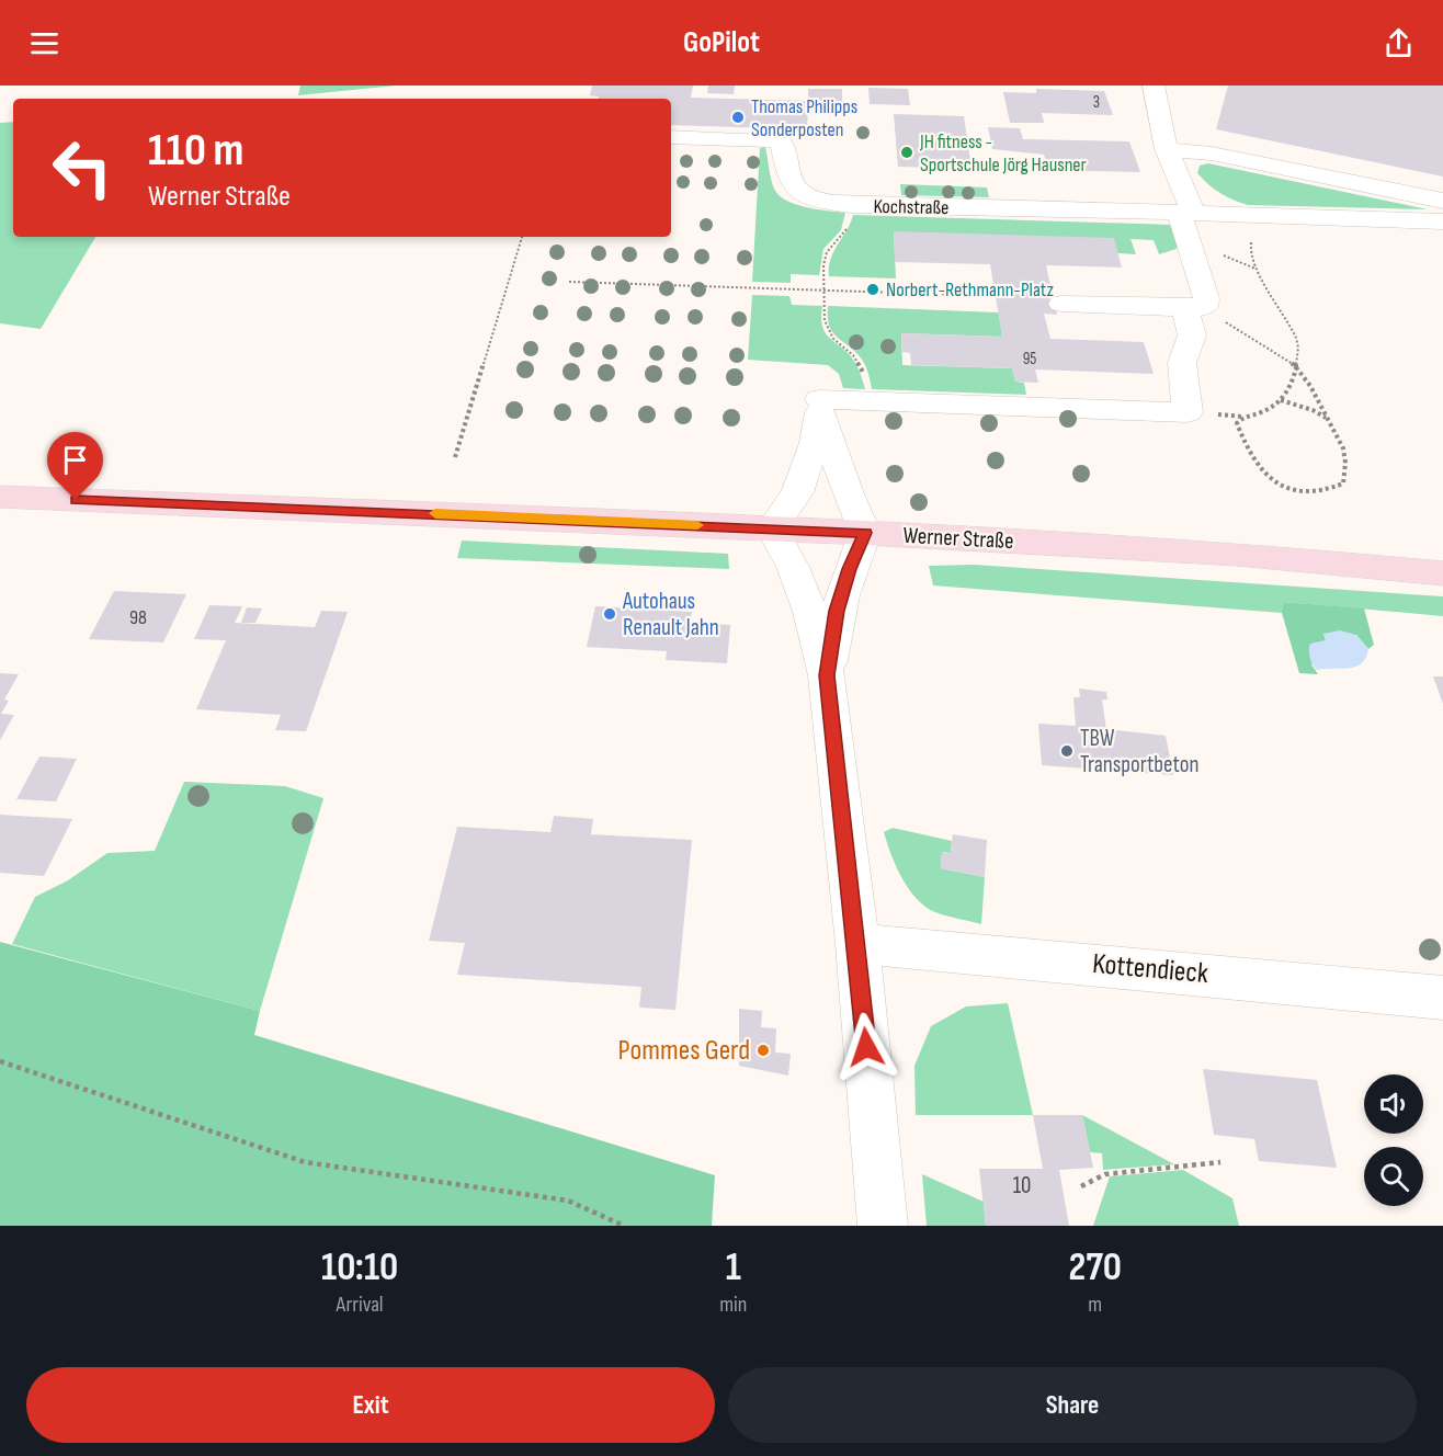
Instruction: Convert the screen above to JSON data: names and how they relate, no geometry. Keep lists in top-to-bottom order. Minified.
{"streets":{"main road":["Werner Straße"],"street":["Kochstraße","Kottendieck"]},"places":["Thomas Philipps Sonderposten","JH fitness - Sportschule Jörg Hausner","Norbert-Rethmann-Platz","Autohaus Renault Jahn","TBW Transportbeton","Pommes Gerd"],"house_numbers":["3","95","98","10"],"page":{"header":"GoPilot","turn":["110 m","Werner Straße"],"eta":["10:10","Arrival","1","min","270","m"],"buttons":["Exit","Share"]}}
